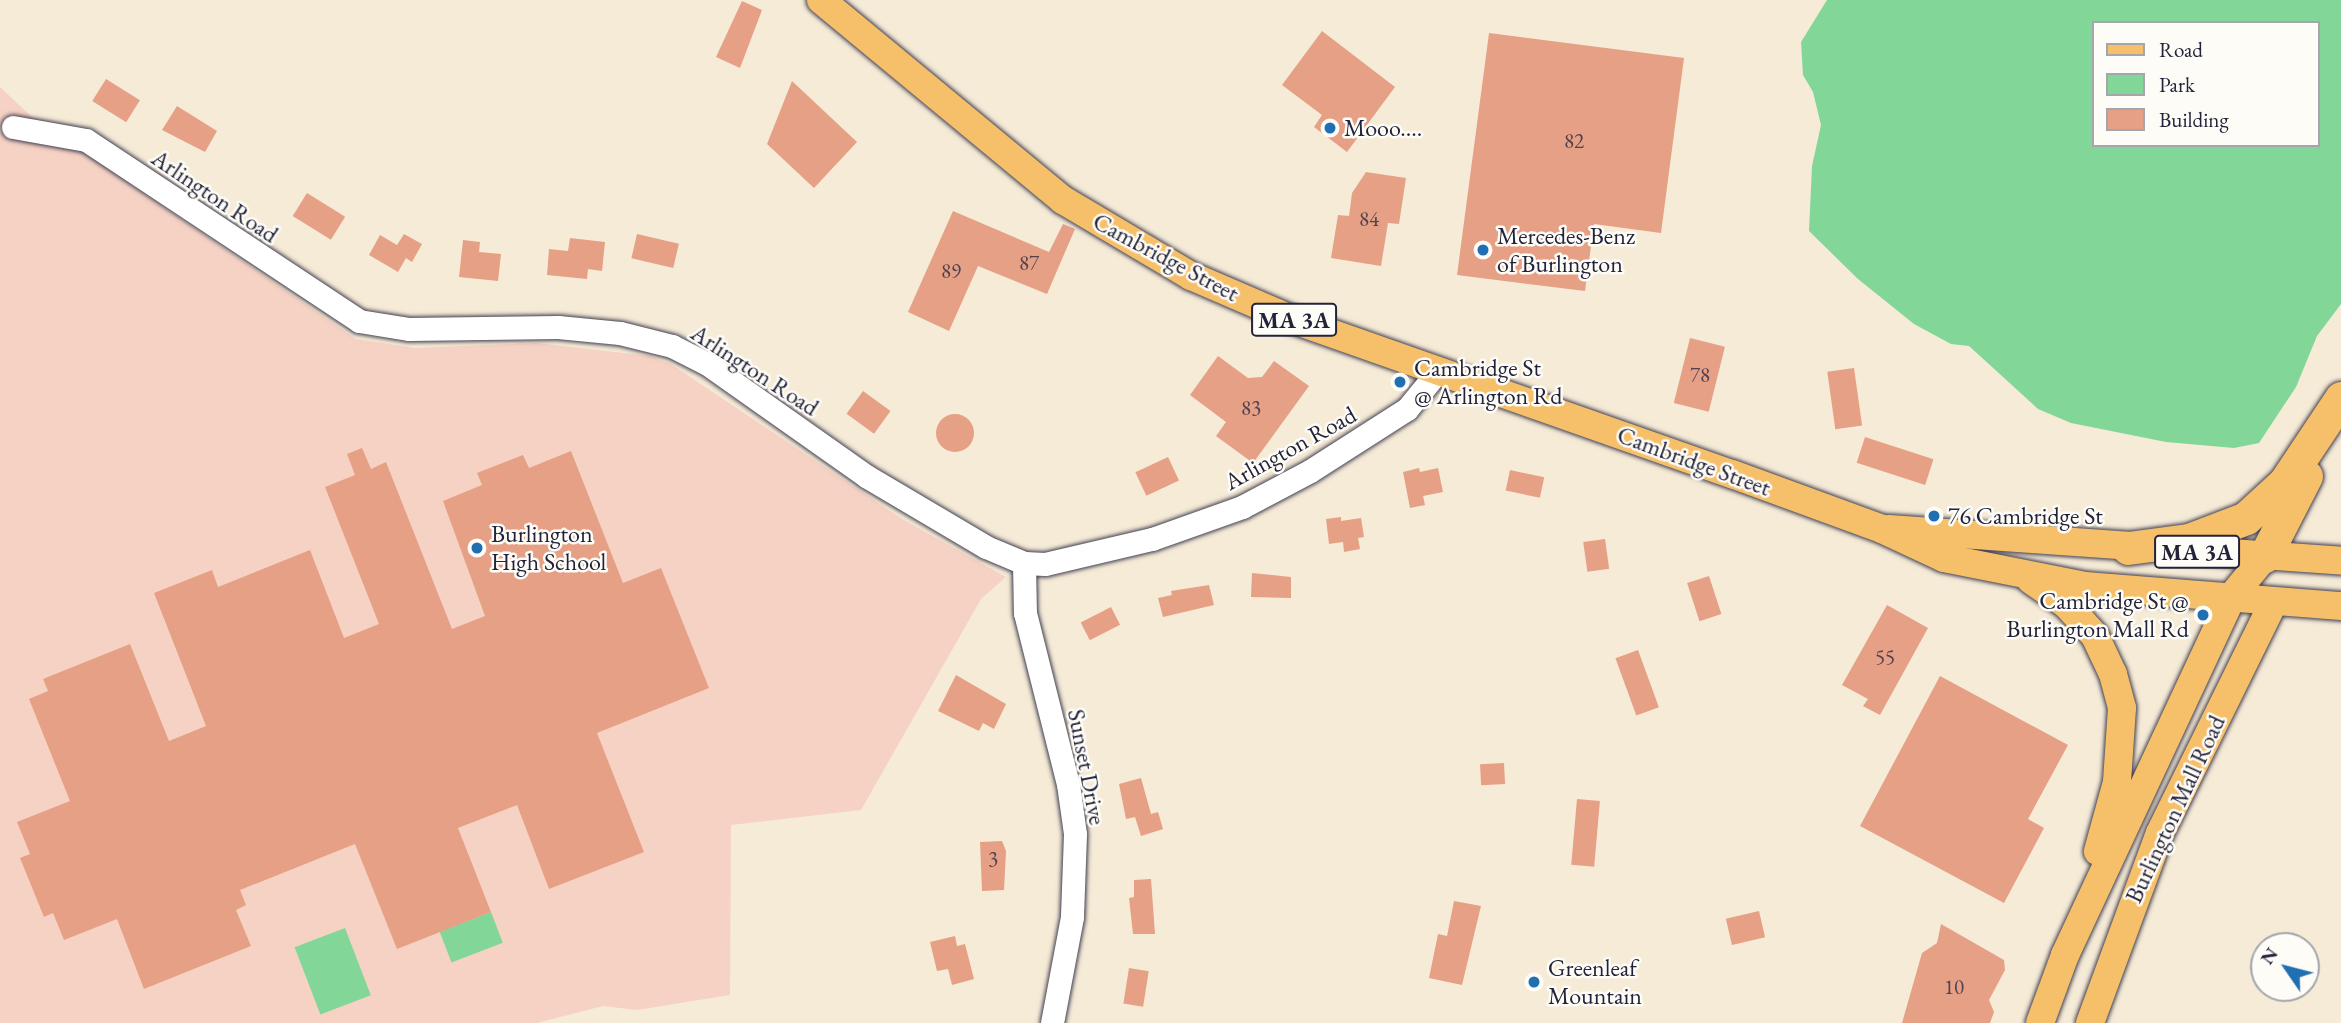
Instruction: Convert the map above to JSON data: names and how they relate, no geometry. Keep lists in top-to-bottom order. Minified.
{"streets":{"main road":["Cambridge Street","MA 3A","Burlington Mall Road"],"street":["Arlington Road","Sunset Drive"]},"crossings":[["Arlington Road","Cambridge Street"],["Arlington Road","Sunset Drive"],["Cambridge Street","Burlington Mall Road"]],"places":["Mooo....","Mercedes-Benz of Burlington","Cambridge St @ Arlington Rd","76 Cambridge St","Burlington High School","Cambridge St @ Burlington Mall Rd","Greenleaf Mountain"],"house_numbers":["82","84","87","89","78","83","55","3","10"],"legend":["Road","Park","Building"],"north":"top left"}
